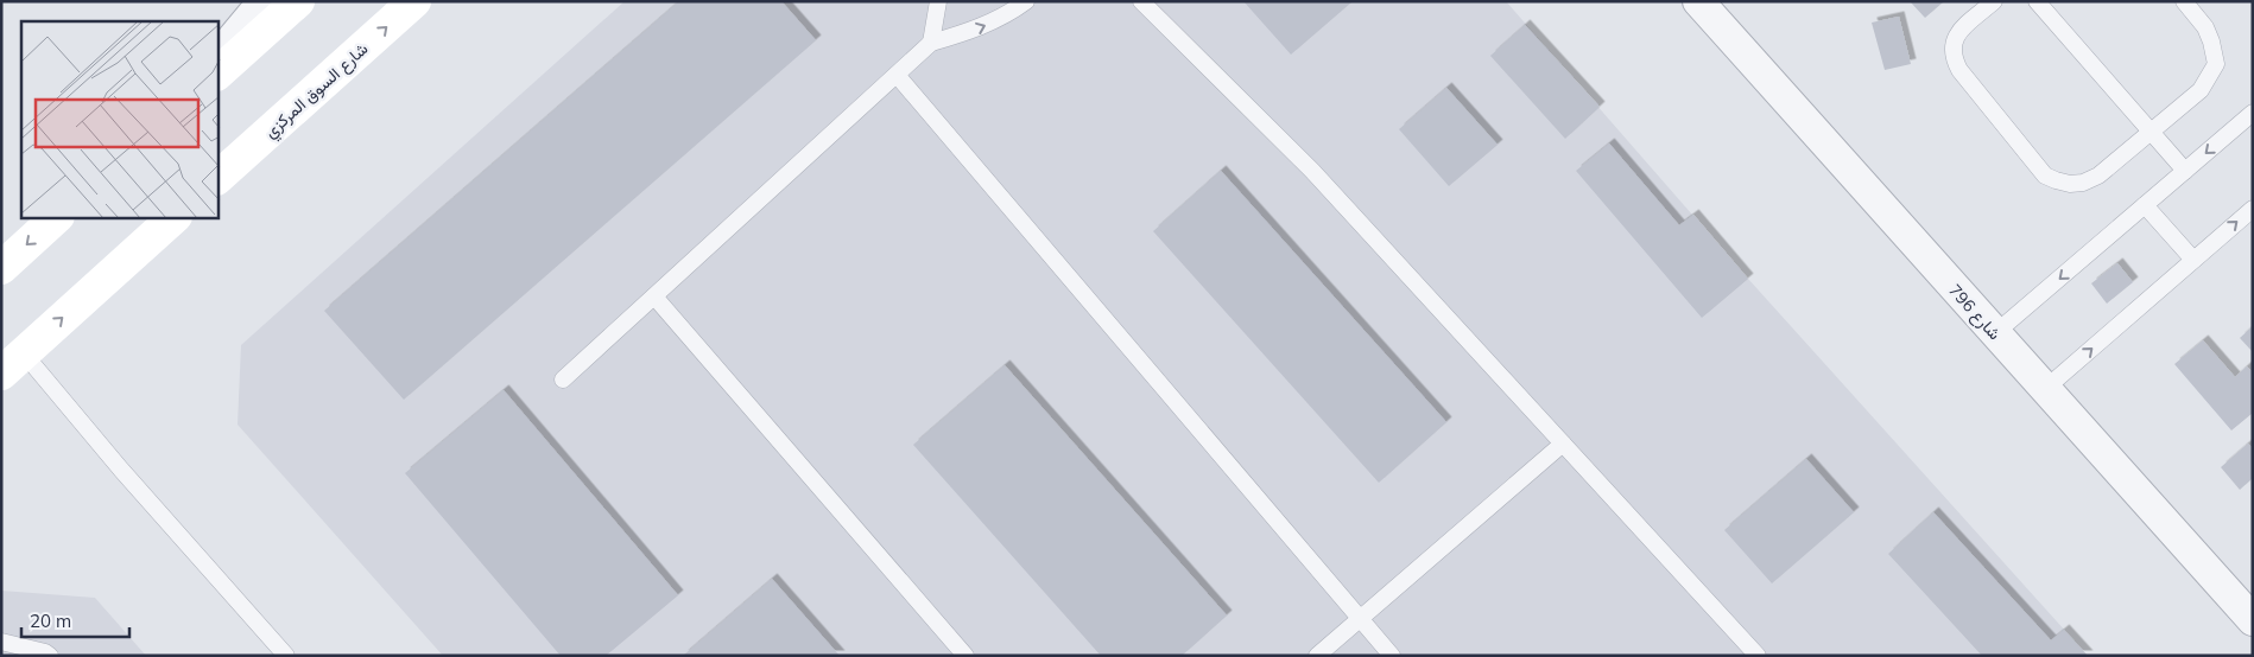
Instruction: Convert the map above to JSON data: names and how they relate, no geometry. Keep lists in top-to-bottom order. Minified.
{"streets":{"main road":["شارع السوق المركزي"],"street":["شارع 796"]},"scale_bar":"20 m"}
